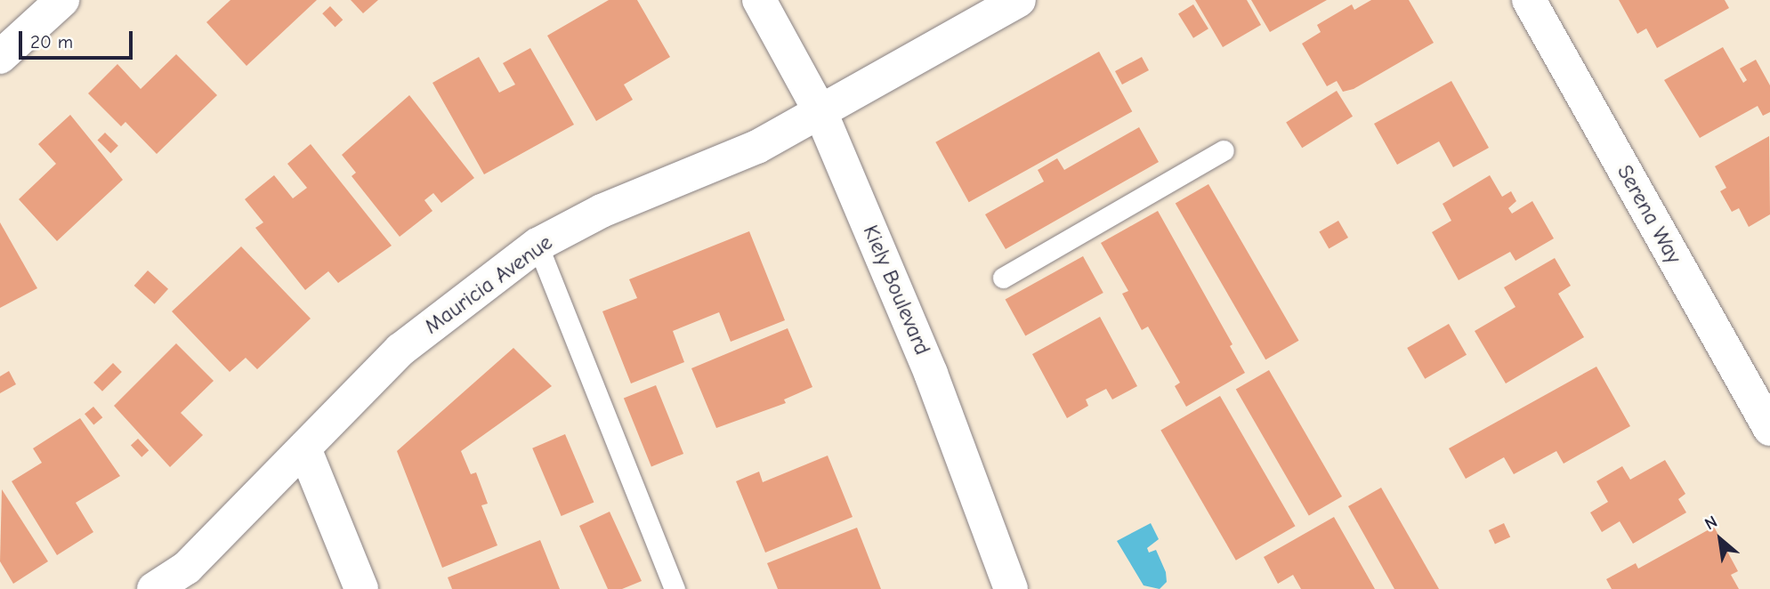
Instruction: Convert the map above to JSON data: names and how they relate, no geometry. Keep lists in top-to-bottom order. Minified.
{"streets":{"street":["Serena Way","Mauricia Avenue","Kiely Boulevard"]},"crossings":[["Mauricia Avenue","Kiely Boulevard"]],"scale_bar":"20 m","north":"top left"}
